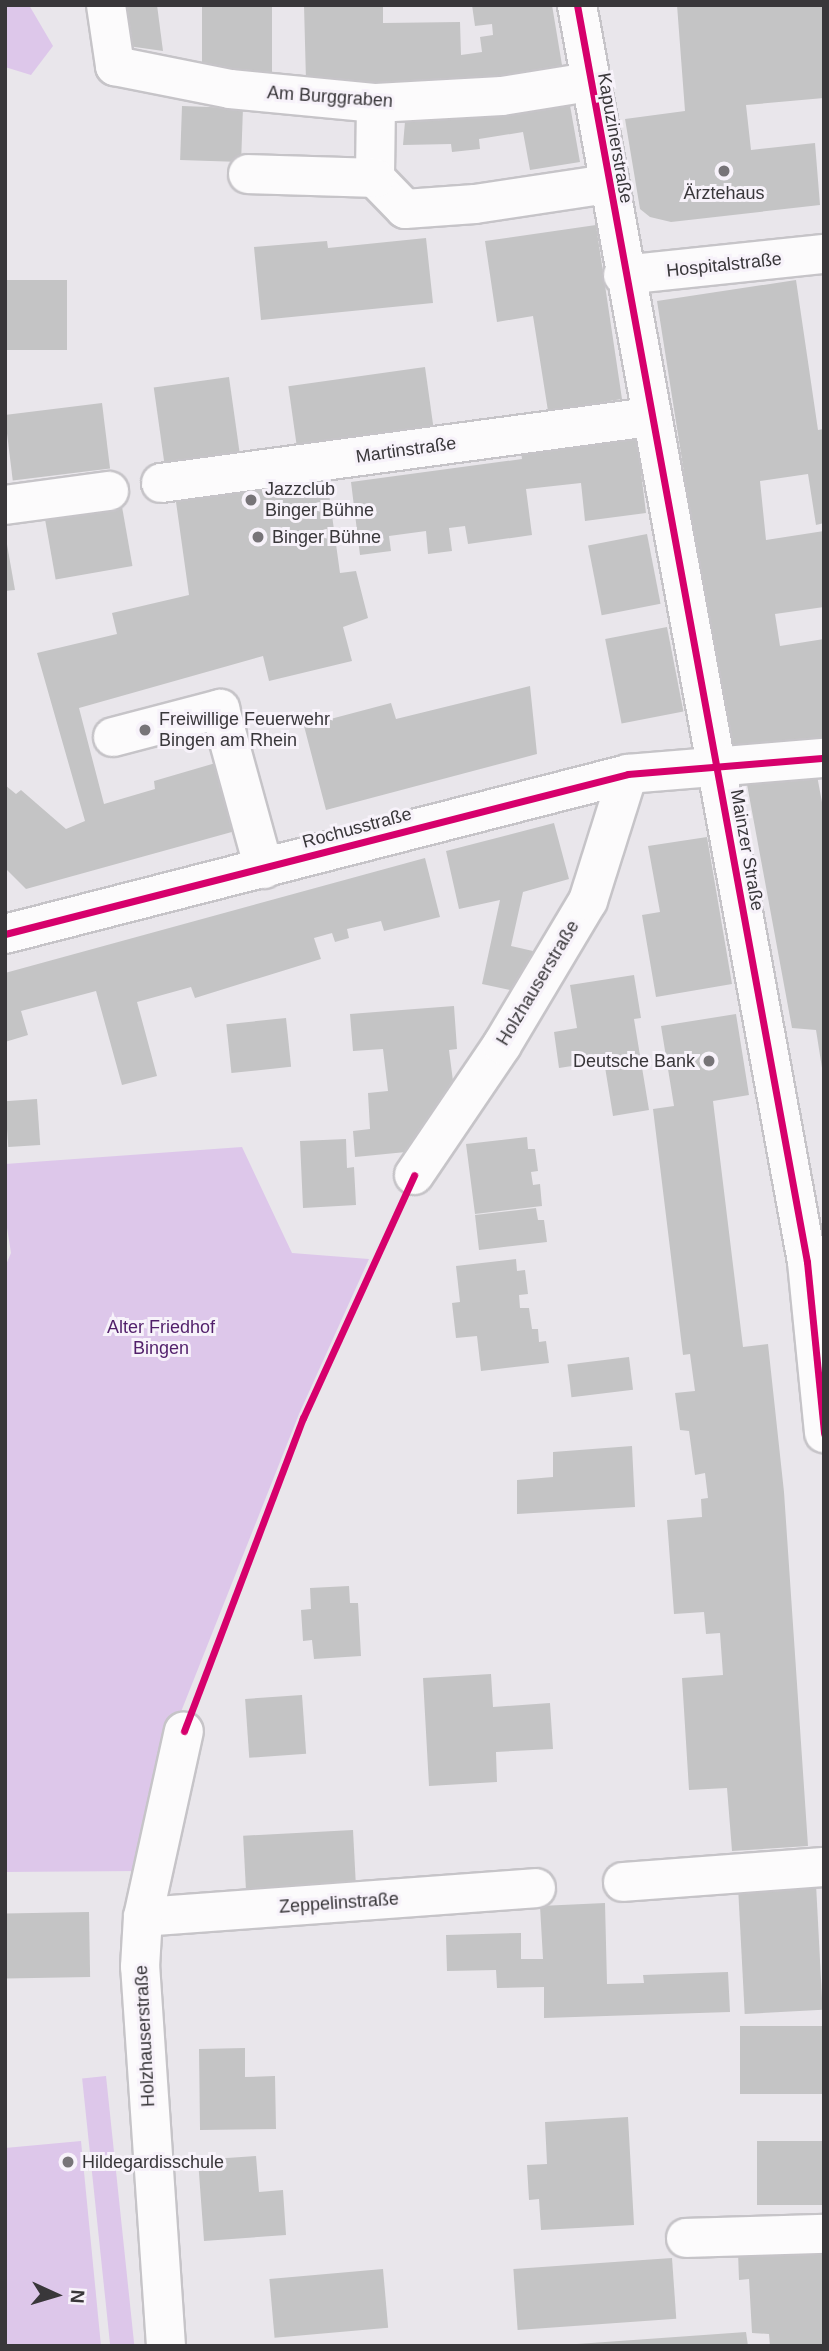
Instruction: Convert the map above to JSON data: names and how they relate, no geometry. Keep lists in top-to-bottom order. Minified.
{"streets":{"street":["Am Burggraben","Kapuzinerstraße","Hospitalstraße","Martinstraße","Rochusstraße","Mainzer Straße","Holzhauserstraße","Zeppelinstraße"]},"crossings":[["Am Burggraben","Kapuzinerstraße"],["Kapuzinerstraße","Hospitalstraße"],["Kapuzinerstraße","Mainzer Straße"],["Hospitalstraße","Mainzer Straße"],["Martinstraße","Mainzer Straße"],["Rochusstraße","Mainzer Straße"],["Rochusstraße","Holzhauserstraße"],["Holzhauserstraße","Zeppelinstraße"]],"parks":["Alter Friedhof Bingen"],"places":["Ärztehaus","Jazzclub Binger Bühne","Binger Bühne","Freiwillige Feuerwehr Bingen am Rhein","Deutsche Bank","Hildegardisschule"],"north":"right"}
